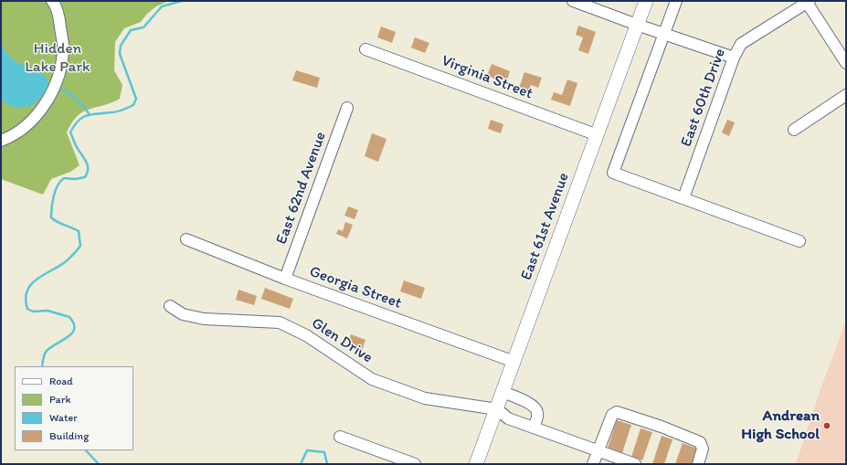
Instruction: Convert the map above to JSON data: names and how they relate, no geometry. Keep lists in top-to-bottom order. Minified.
{"streets":{"main road":["East 61st Avenue"],"street":["Virginia Street","East 60th Drive","East 62nd Avenue","Georgia Street","Glen Drive"]},"crossings":[["Virginia Street","East 61st Avenue"],["East 62nd Avenue","Georgia Street"],["East 61st Avenue","Georgia Street"],["East 61st Avenue","Glen Drive"]],"parks":["Hidden Lake Park"],"places":["Andrean High School"],"legend":["Road","Park","Water","Building"]}
